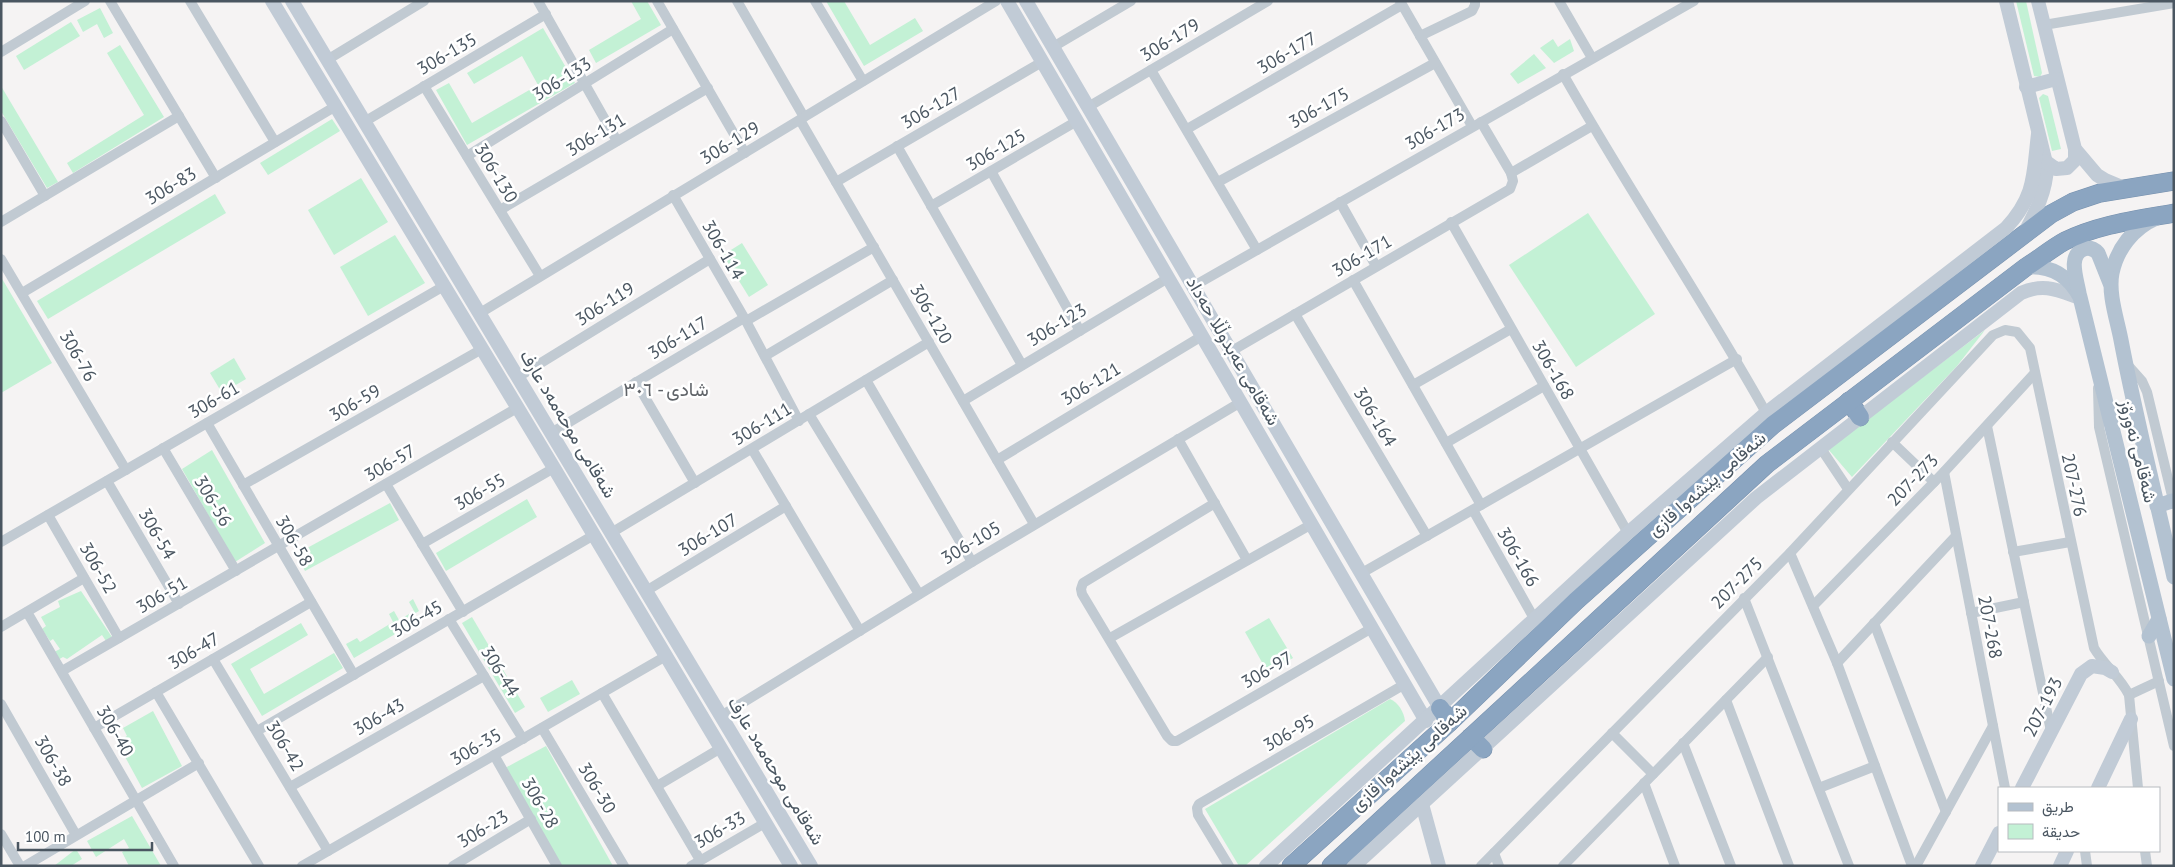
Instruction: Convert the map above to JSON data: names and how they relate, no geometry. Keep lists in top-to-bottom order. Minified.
{"streets":{"highway":["شەقامی پێشەوا قازی"],"main road":["شەقامی نەورۆز"],"street":["306-179","306-177","306-135","306-133","306-127","306-175","306-173","306-131","306-129","306-125","306-130","306-83","306-114","306-171","306-119","306-120","306-123","306-117","شەقامی عەبدوڵڵا حەداد","306-76","306-168","306-121","306-61","306-59","306-164","شەقامی موحەمەد عارف","306-111","306-57","207-273","207-276","306-55","306-56","306-54","306-107","306-58","306-105","306-166","306-52","207-275","306-51","306-45","207-268","306-47","306-97","306-44","207-193","306-43","306-40","306-95","306-42","306-35","306-38","306-30","306-28","306-23","306-33"]},"crossings":[["306-179","شەقامی عەبدوڵڵا حەداد"],["306-135","306-130"],["306-135","شەقامی موحەمەد عارف"],["306-133","306-130"],["306-127","306-120"],["306-127","شەقامی عەبدوڵڵا حەداد"],["306-173","شەقامی عەبدوڵڵا حەداد"],["306-131","306-130"],["306-129","306-130"],["306-129","306-114"],["306-129","306-120"],["306-129","شەقامی موحەمەد عارف"],["306-125","شەقامی عەبدوڵڵا حەداد"],["306-83","306-76"],["306-83","شەقامی موحەمەد عارف"],["306-114","306-119"],["306-114","306-117"],["306-114","306-111"],["306-171","شەقامی عەبدوڵڵا حەداد"],["306-171","306-168"],["306-171","306-164"],["306-171","306-166"],["306-119","شەقامی موحەمەد عارف"],["306-120","306-123"],["306-120","306-117"],["306-120","306-121"],["306-120","306-111"],["306-120","306-105"],["306-123","شەقامی عەبدوڵڵا حەداد"],["306-117","شەقامی موحەمەد عارف"],["شەقامی عەبدوڵڵا حەداد","306-121"],["شەقامی عەبدوڵڵا حەداد","شەقامی پێشەوا قازی"],["شەقامی عەبدوڵڵا حەداد","306-105"],["شەقامی عەبدوڵڵا حەداد","306-97"],["شەقامی عەبدوڵڵا حەداد","306-95"],["306-76","306-61"],["306-168","شەقامی پێشەوا قازی"],["306-61","شەقامی موحەمەد عارف"],["306-61","306-56"],["306-61","306-54"],["306-61","306-58"],["306-61","306-52"],["306-59","شەقامی موحەمەد عارف"],["306-59","306-58"],["شەقامی موحەمەد عارف","306-111"],["شەقامی موحەمەد عارف","306-57"],["شەقامی موحەمەد عارف","306-55"],["شەقامی موحەمەد عارف","306-107"],["شەقامی موحەمەد عارف","306-105"],["شەقامی موحەمەد عارف","306-45"],["شەقامی موحەمەد عارف","306-35"],["شەقامی موحەمەد عارف","306-33"],["شەقامی نەورۆز","شەقامی پێشەوا قازی"],["306-57","306-58"],["306-57","306-51"],["207-273","207-276"],["207-273","207-268"],["207-276","207-275"],["207-276","207-193"],["306-56","306-51"],["306-54","306-51"],["306-58","306-51"],["306-58","306-45"],["306-58","306-47"],["306-52","306-51"],["306-51","306-40"],["306-45","306-44"],["306-45","306-42"],["306-47","306-40"],["306-47","306-42"],["306-44","306-43"],["306-44","306-35"],["306-43","306-42"],["306-42","306-35"],["306-35","306-30"],["306-35","306-28"],["306-28","306-23"]],"districts":["شادی - ٣٠٦"],"legend":["طريق","حديقة"],"scale_bar":"100 m"}
